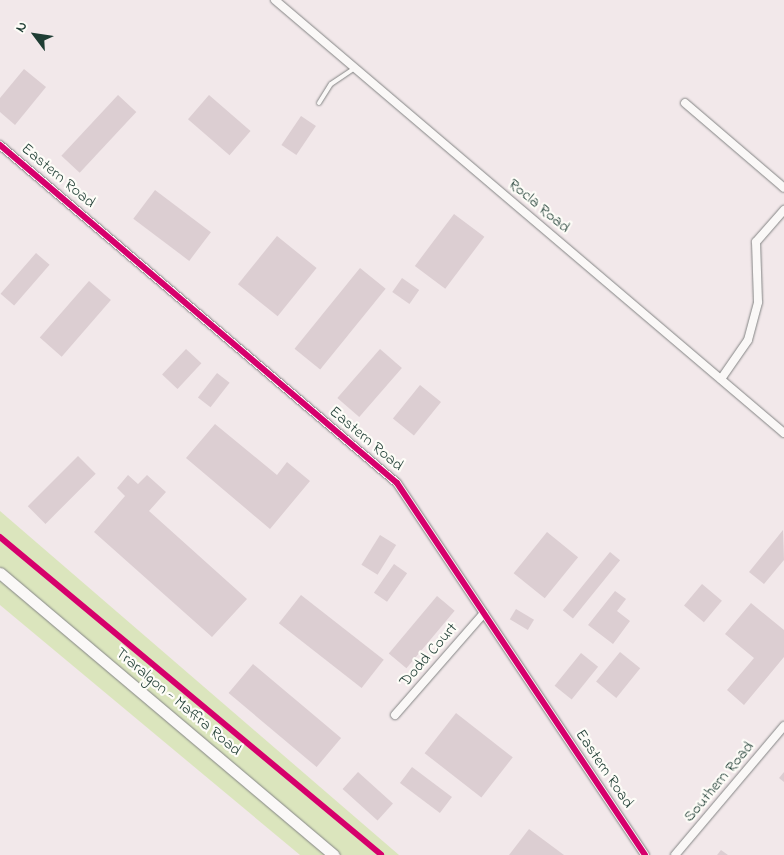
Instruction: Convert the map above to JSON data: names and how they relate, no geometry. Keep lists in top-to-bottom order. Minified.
{"streets":{"main road":["Traralgon - Maffra Road"],"street":["Eastern Road","Rocla Road","Dodd Court","Southern Road"]},"crossings":[["Eastern Road","Dodd Court"]],"north":"top left"}
